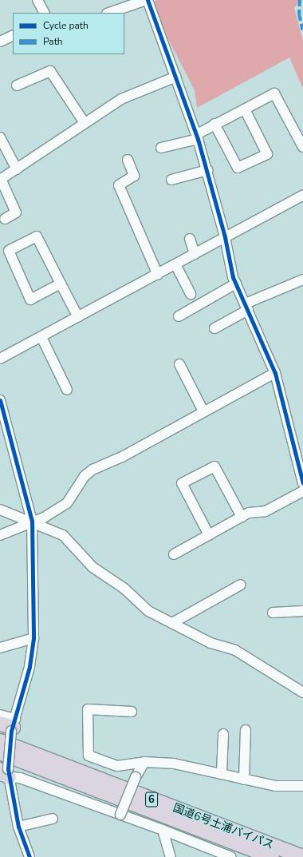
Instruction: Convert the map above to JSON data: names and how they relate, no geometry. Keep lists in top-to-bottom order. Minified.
{"streets":{"highway":["6","国道6号土浦バイパス"]},"legend":["Cycle path","Path"]}
